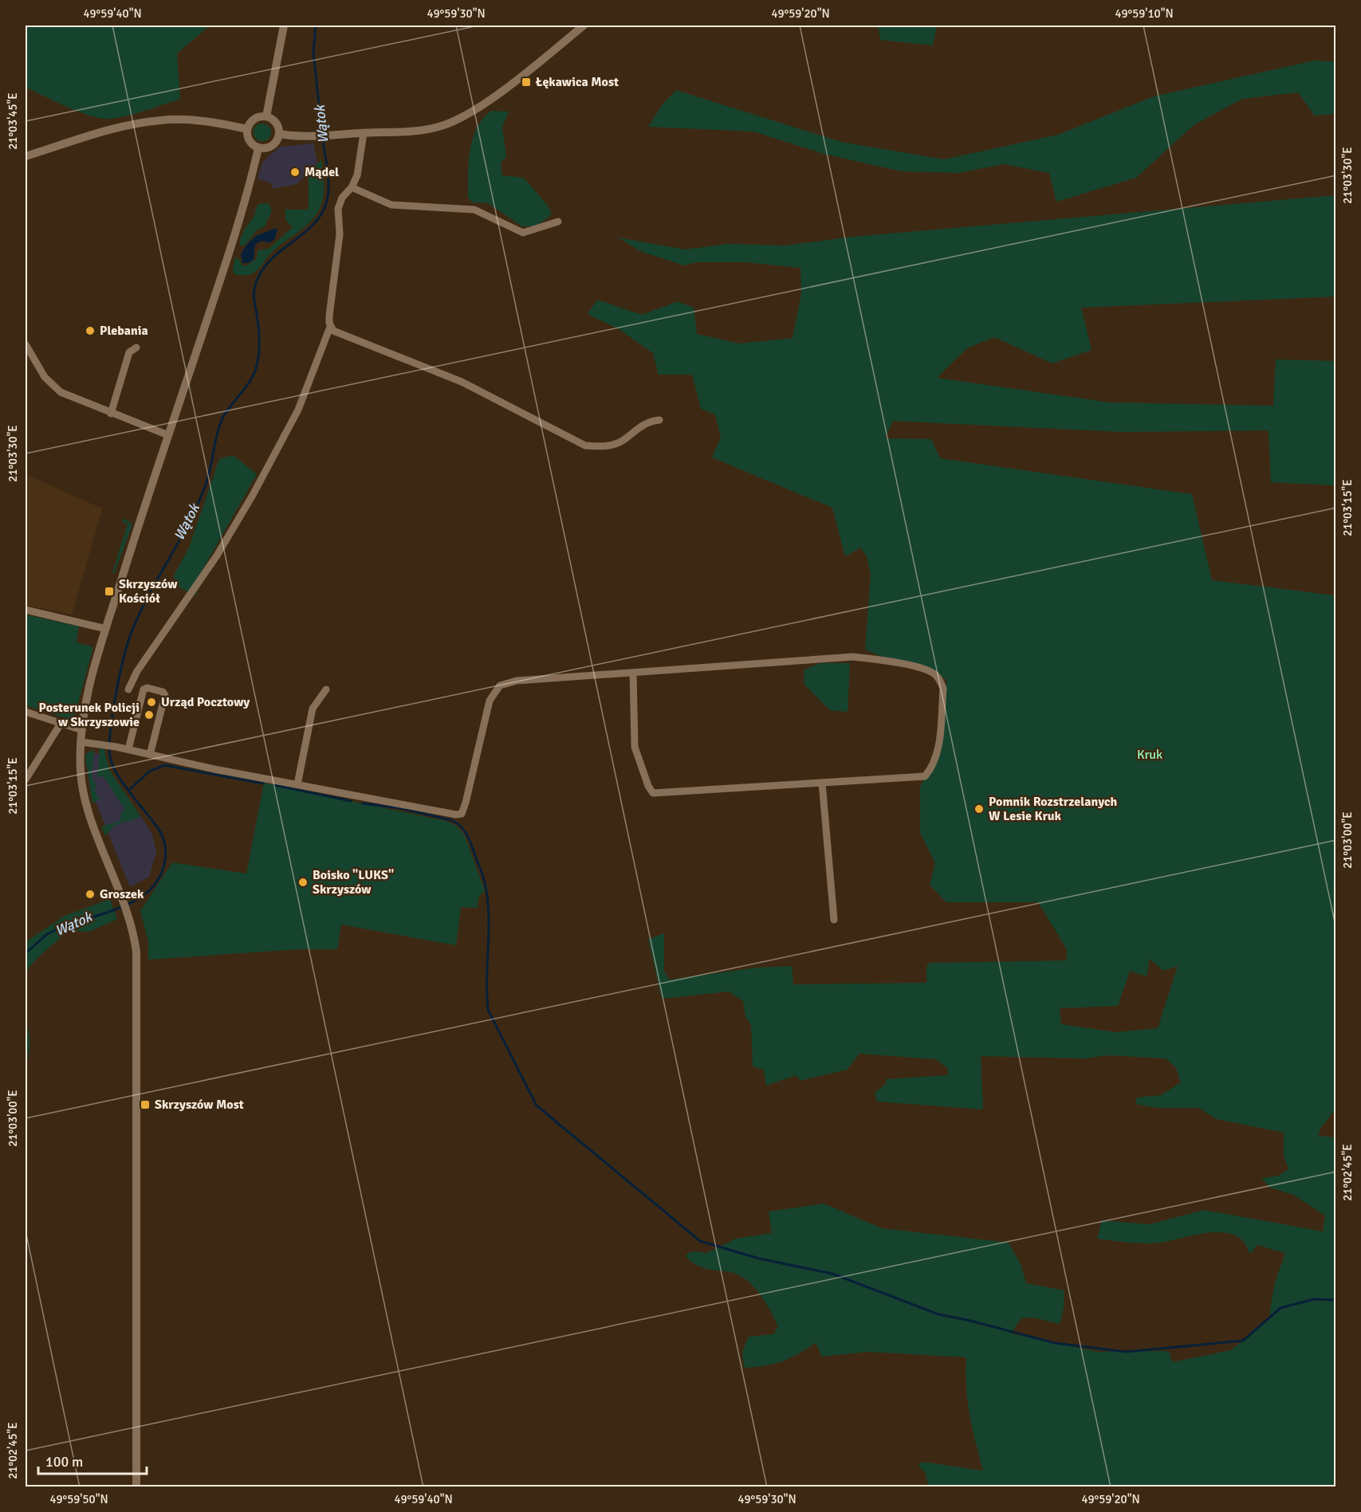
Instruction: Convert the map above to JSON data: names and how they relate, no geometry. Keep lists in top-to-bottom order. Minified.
{"water":["Wątok"],"parks":["Kruk"],"places":{"transit":["Łękawica Most","Skrzyszów Kościół","Skrzyszów Most"],"other":["Mądel","Plebania","Urząd Pocztowy","Posterunek Policji w Skrzyszowie","Pomnik Rozstrzelanych W Lesie Kruk","Boisko \"LUKS\" Skrzyszów","Groszek"]},"scale_bar":"100 m","coordinates":["49°59'40\"N","49°59'30\"N","49°59'20\"N","49°59'10\"N","21°03'45\"E","21°03'30\"E","21°03'15\"E","21°03'00\"E","21°02'45\"E","49°59'50\"N"]}
